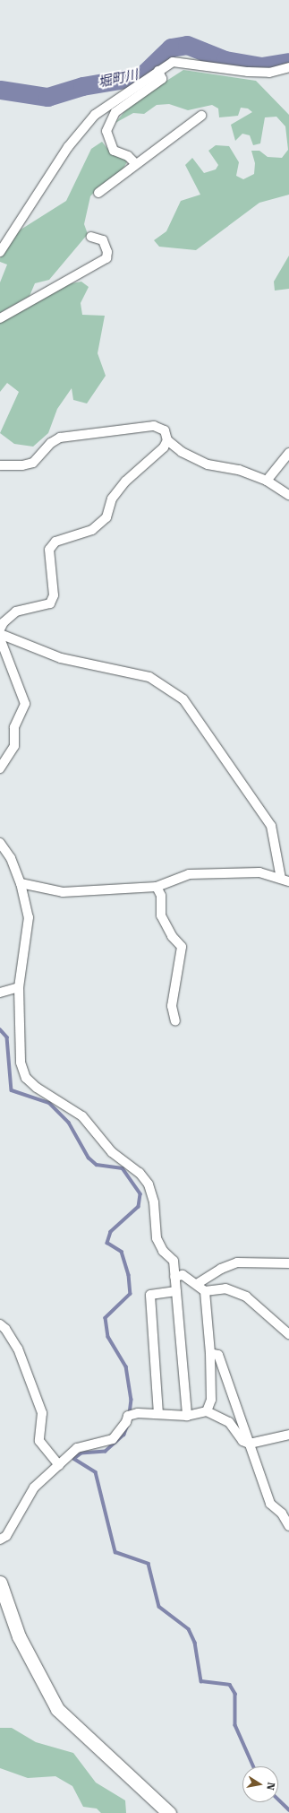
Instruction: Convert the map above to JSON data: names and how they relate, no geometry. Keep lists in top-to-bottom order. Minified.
{"water":["堀町川"],"north":"right"}
